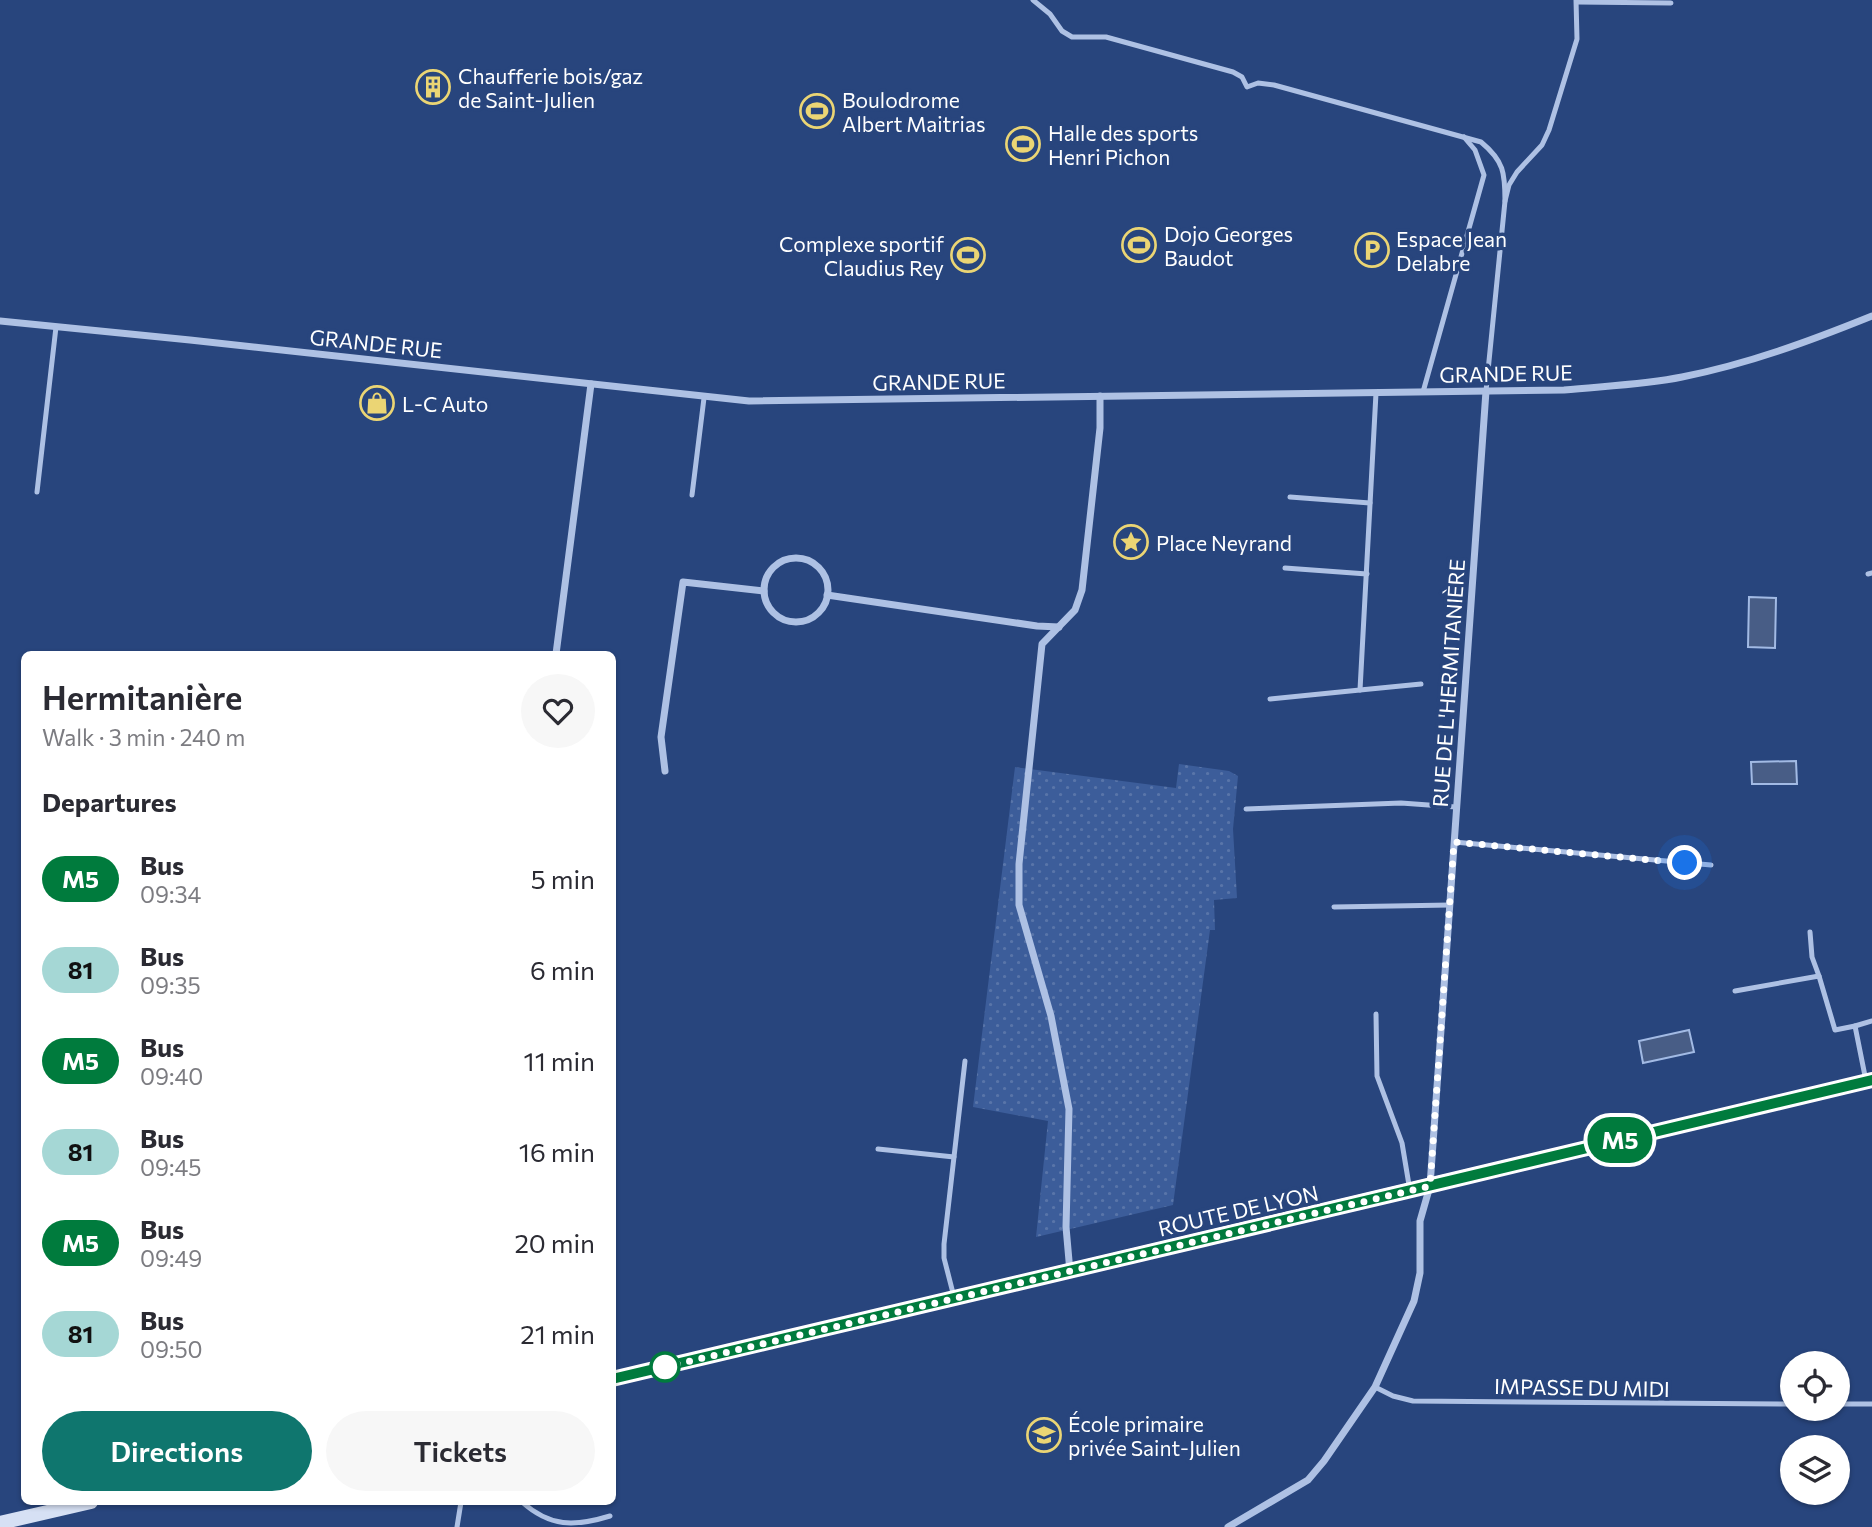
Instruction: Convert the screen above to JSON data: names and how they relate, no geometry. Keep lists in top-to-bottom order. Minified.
{"streets":{"main road":["ROUTE DE LYON"],"street":["GRANDE RUE","RUE DE L'HERMITANIÈRE"],"lane":["IMPASSE DU MIDI"]},"crossings":[["GRANDE RUE","RUE DE L'HERMITANIÈRE"],["RUE DE L'HERMITANIÈRE","ROUTE DE LYON"],["RUE DE L'HERMITANIÈRE","IMPASSE DU MIDI"]],"places":{"building":["Chaufferie bois/gaz de Saint-Julien"],"sports":["Boulodrome Albert Maitrias","Halle des sports Henri Pichon","Dojo Georges Baudot","Complexe sportif Claudius Rey"],"parking":["Espace Jean Delabre"],"shop":["L-C Auto"],"place":["Place Neyrand"],"school or university":["École primaire privée Saint-Julien"]},"lines":["bus line M5"],"page":{"on_map":"M5","heading":[["Hermitanière","Walk · 3 min · 240 m"],"Departures"],"list":[{"mark":"M5","name":"Bus","note":"09:34","value":"5 min"},{"mark":"81","name":"Bus","note":"09:35","value":"6 min"},{"mark":"M5","name":"Bus","note":"09:40","value":"11 min"},{"mark":"81","name":"Bus","note":"09:45","value":"16 min"},{"mark":"M5","name":"Bus","note":"09:49","value":"20 min"},{"mark":"81","name":"Bus","note":"09:50","value":"21 min"}],"buttons":["Directions","Tickets"]}}
